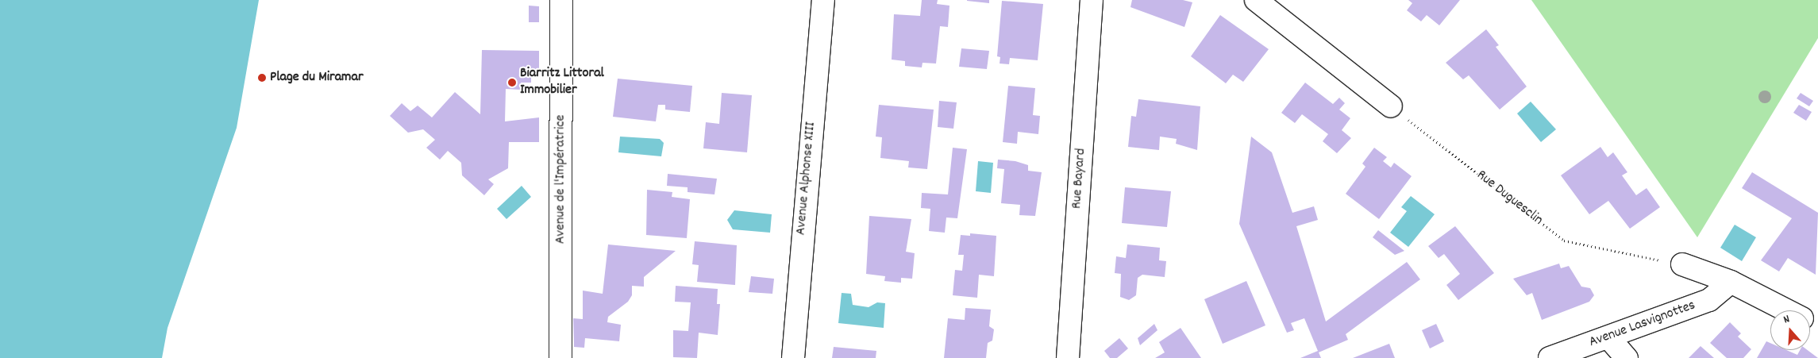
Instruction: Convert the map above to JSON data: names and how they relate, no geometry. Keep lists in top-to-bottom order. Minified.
{"streets":{"street":["Avenue Alphonse XIII","Rue Bayard","Avenue de l'Impératrice","Avenue Lasvignottes"],"path":["Rue Duguesclin"]},"places":["Plage du Miramar","Biarritz Littoral Immobilier"],"north":"top"}
